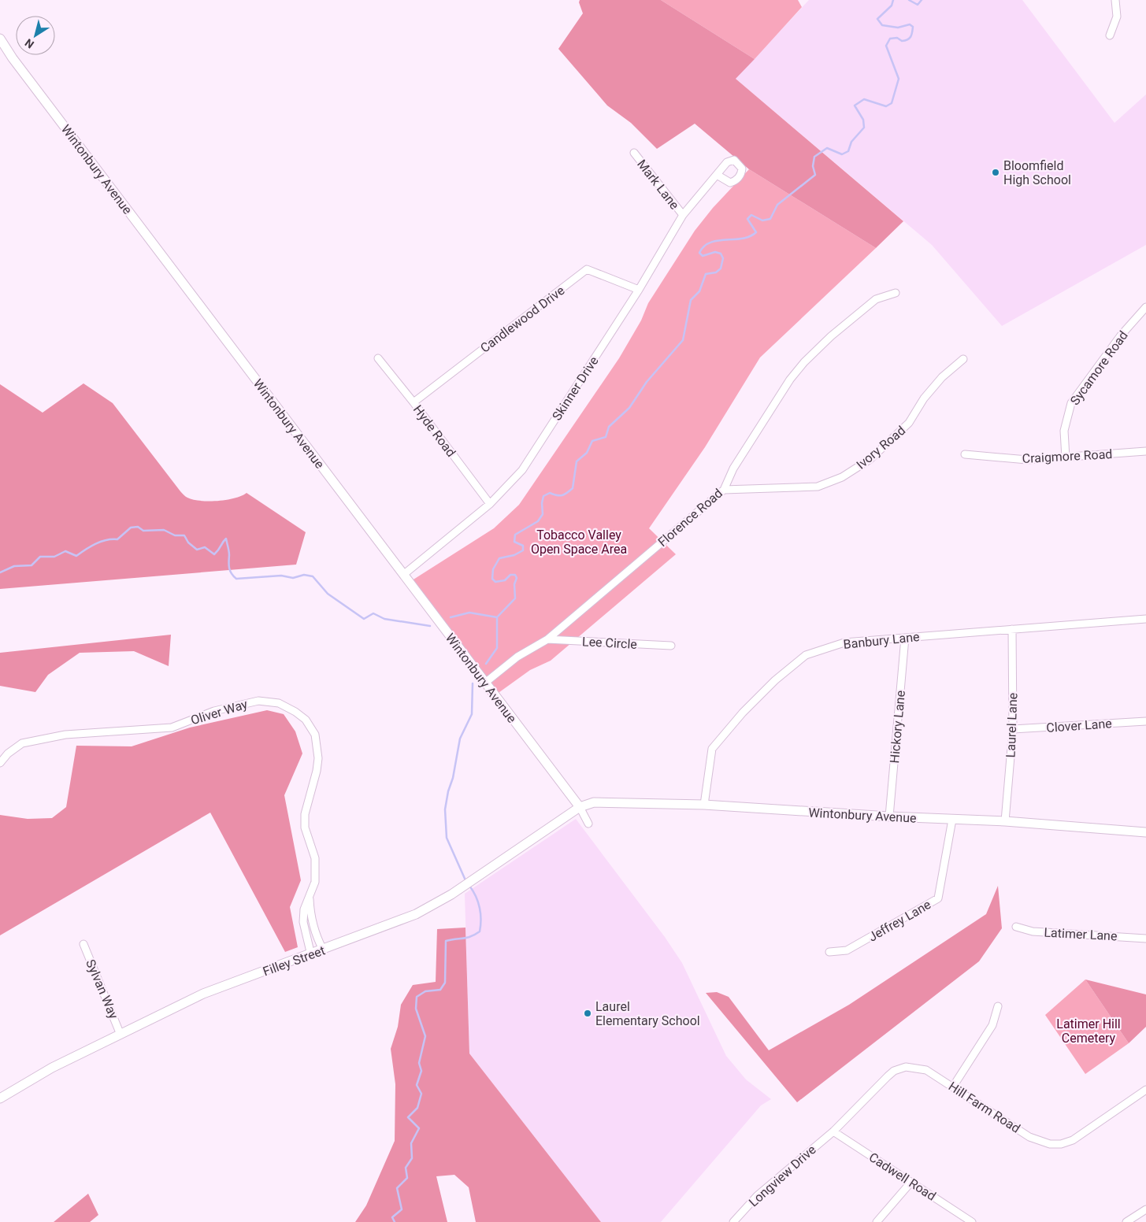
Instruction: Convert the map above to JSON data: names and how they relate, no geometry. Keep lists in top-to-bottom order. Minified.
{"streets":{"street":["Wintonbury Avenue","Mark Lane","Candlewood Drive","Sycamore Road","Skinner Drive","Hyde Road","Ivory Road","Craigmore Road","Florence Road","Banbury Lane","Lee Circle","Oliver Way","Laurel Lane","Clover Lane","Hickory Lane","Jeffrey Lane","Latimer Lane","Filley Street","Sylvan Way","Hill Farm Road","Longview Drive","Cadwell Road"]},"crossings":[["Wintonbury Avenue","Skinner Drive"],["Wintonbury Avenue","Florence Road"],["Wintonbury Avenue","Banbury Lane"],["Wintonbury Avenue","Laurel Lane"],["Wintonbury Avenue","Hickory Lane"],["Wintonbury Avenue","Jeffrey Lane"],["Wintonbury Avenue","Filley Street"],["Mark Lane","Skinner Drive"],["Candlewood Drive","Skinner Drive"],["Candlewood Drive","Hyde Road"],["Sycamore Road","Craigmore Road"],["Skinner Drive","Hyde Road"],["Ivory Road","Florence Road"],["Florence Road","Lee Circle"],["Banbury Lane","Laurel Lane"],["Banbury Lane","Hickory Lane"],["Oliver Way","Filley Street"],["Laurel Lane","Clover Lane"],["Filley Street","Sylvan Way"],["Hill Farm Road","Longview Drive"],["Hill Farm Road","Cadwell Road"],["Longview Drive","Cadwell Road"]],"parks":["Tobacco Valley Open Space Area","Latimer Hill Cemetery"],"places":["Bloomfield High School","Laurel Elementary School"],"north":"bottom left"}
